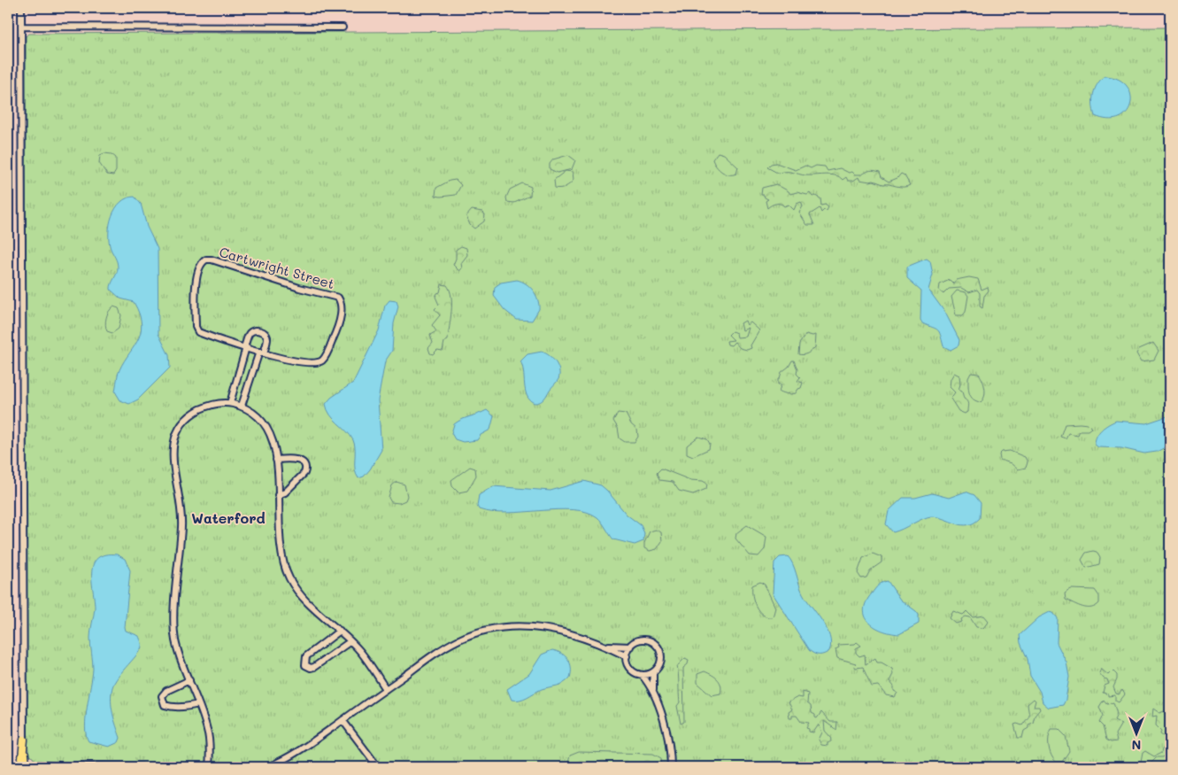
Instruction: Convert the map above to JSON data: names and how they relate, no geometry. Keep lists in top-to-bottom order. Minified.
{"streets":{"street":["Cartwright Street"]},"districts":["Waterford"],"north":"bottom"}
